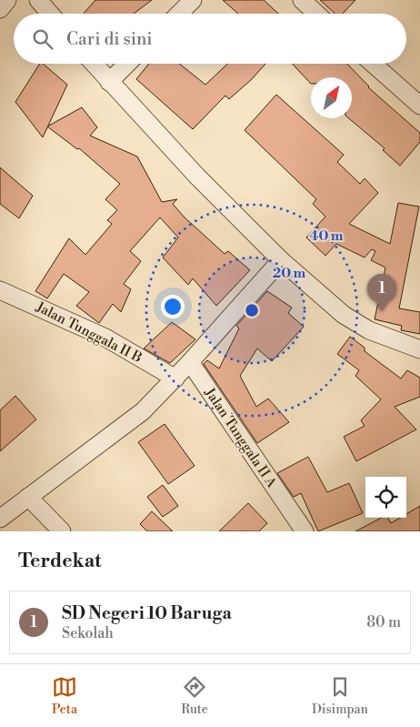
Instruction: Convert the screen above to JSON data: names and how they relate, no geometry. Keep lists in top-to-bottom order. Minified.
{"streets":{"street":["Jalan Tunggala II B","Jalan Tunggala II A"]},"north":"top right","page":{"search":"Cari di sini","pins":"1","heading":"Terdekat","list":[{"mark":"1","name":"SD Negeri 10 Baruga","note":"Sekolah","value":"80 m"}],"nav":["Peta","Rute","Disimpan"]},"rings":["40 m","20 m"]}
